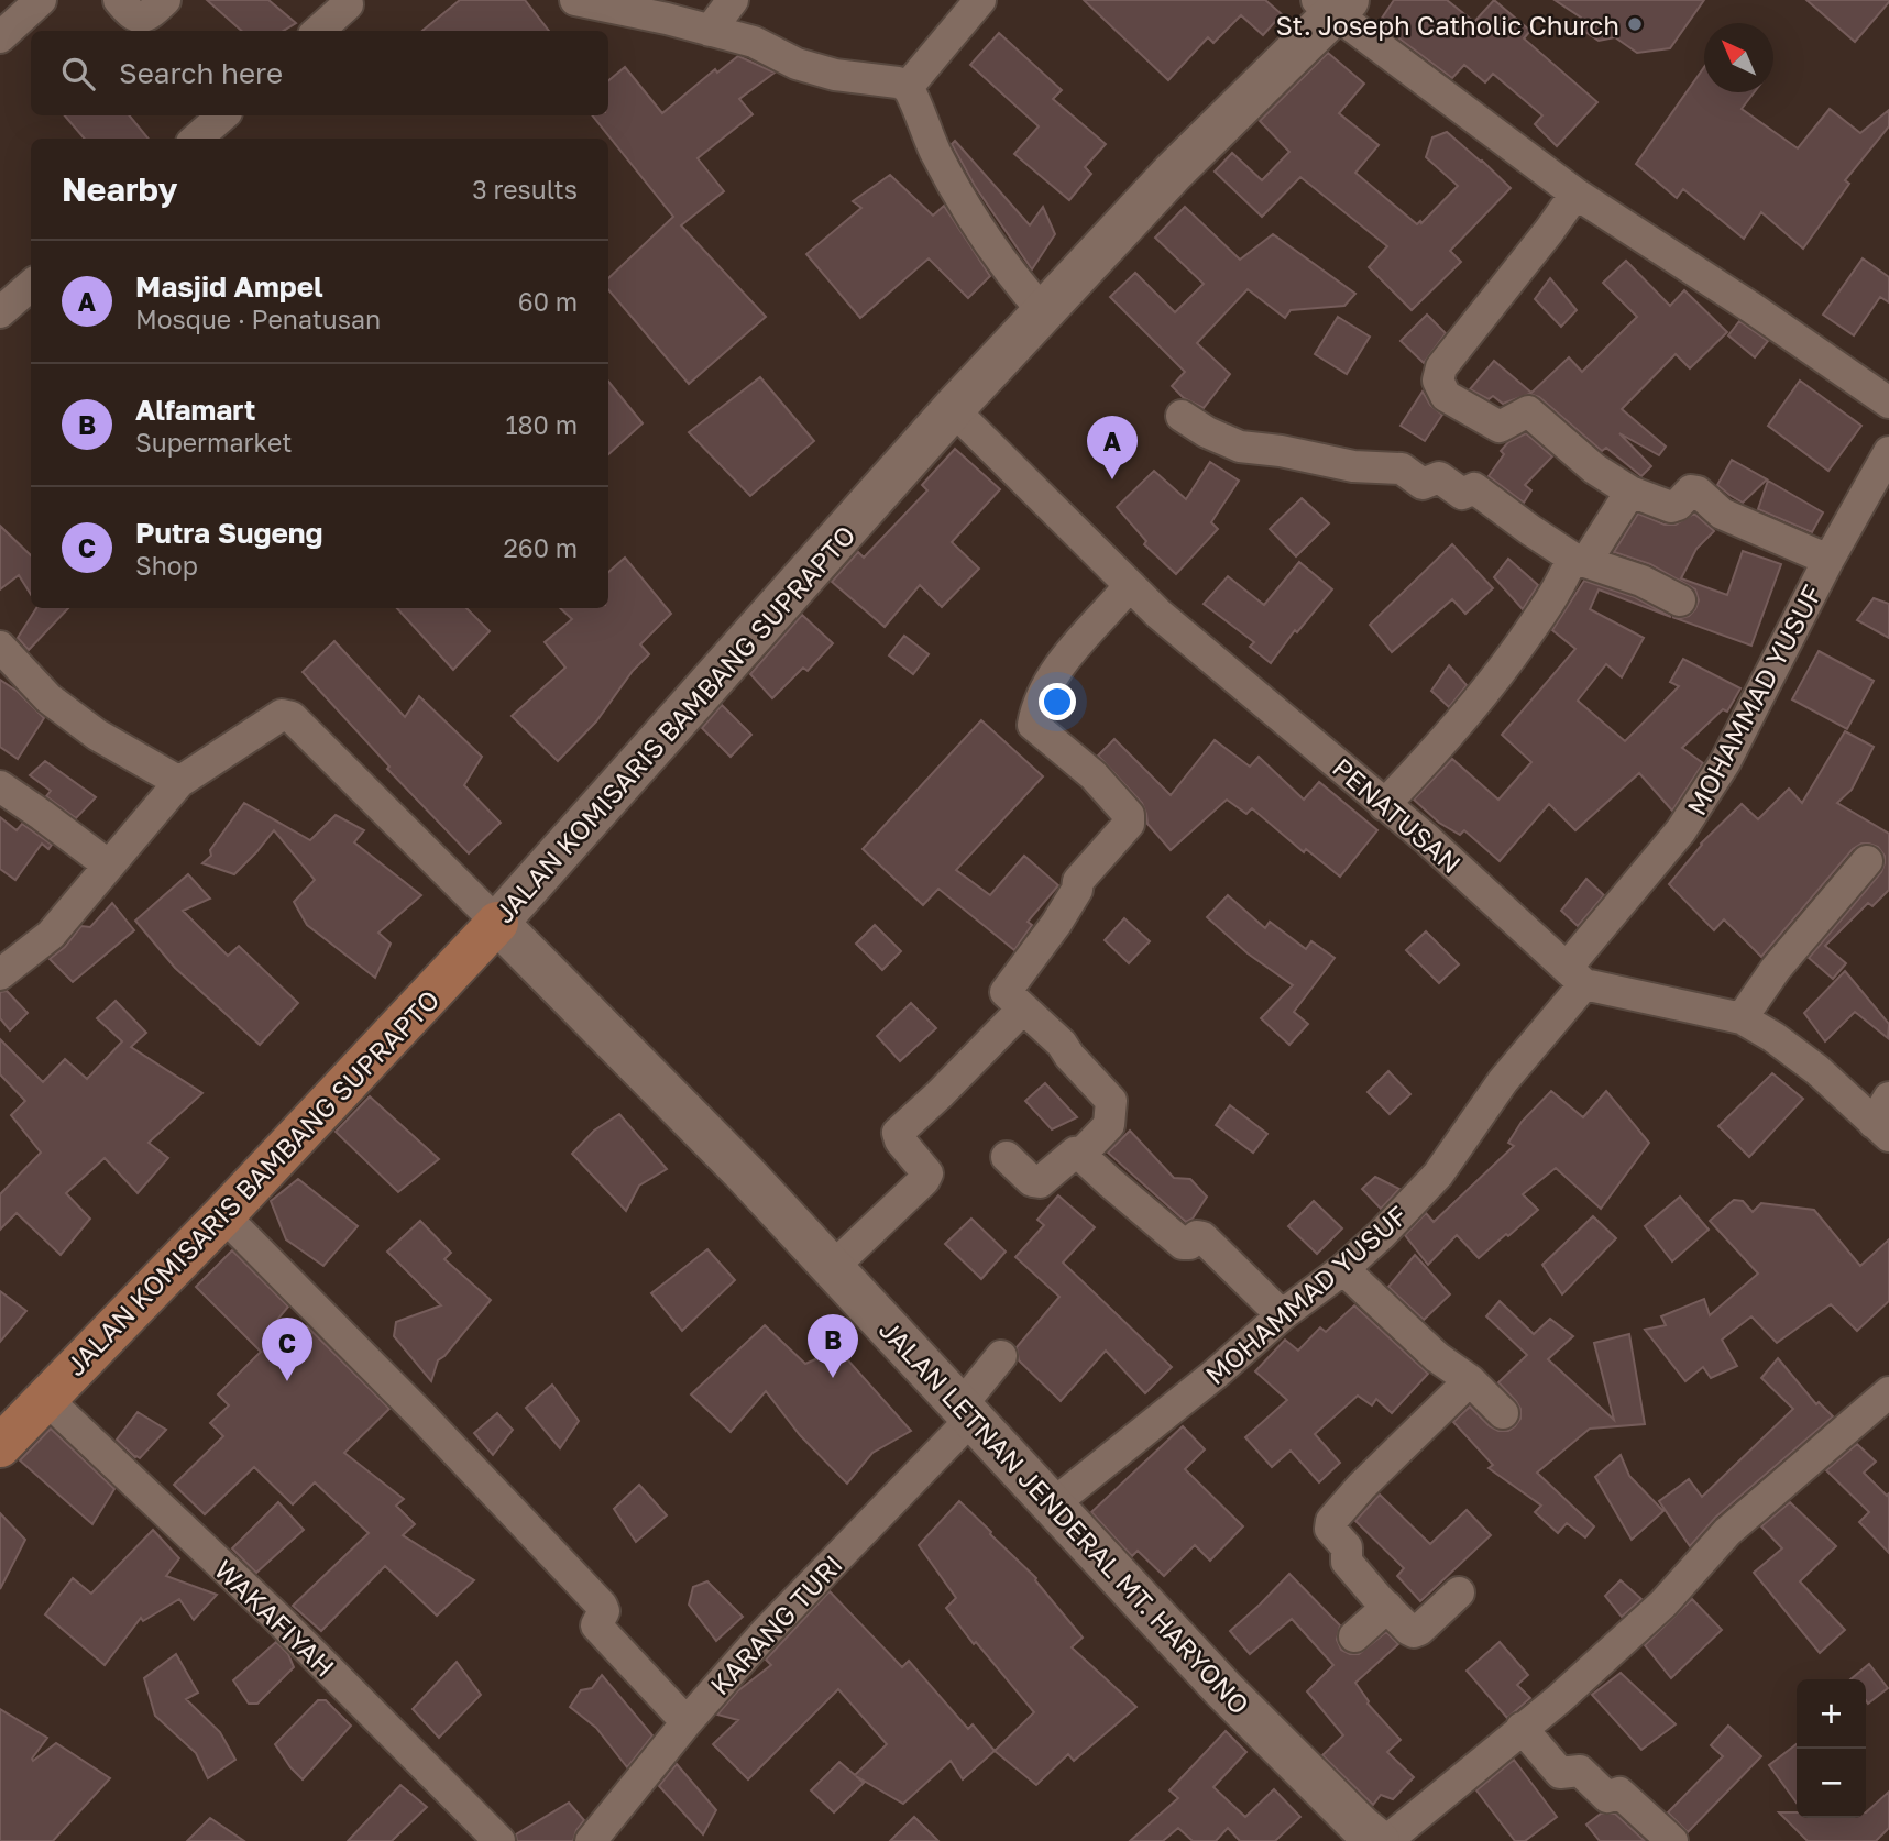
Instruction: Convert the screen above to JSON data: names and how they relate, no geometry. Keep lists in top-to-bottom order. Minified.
{"streets":{"main road":["JALAN KOMISARIS BAMBANG SUPRAPTO","JALAN LETNAN JENDERAL MT. HARYONO"],"street":["MOHAMMAD YUSUF","PENATUSAN","WAKAFIYAH","KARANG TURI"]},"crossings":[["MOHAMMAD YUSUF","PENATUSAN"],["MOHAMMAD YUSUF","JALAN LETNAN JENDERAL MT. HARYONO"],["JALAN KOMISARIS BAMBANG SUPRAPTO","PENATUSAN"],["JALAN KOMISARIS BAMBANG SUPRAPTO","JALAN LETNAN JENDERAL MT. HARYONO"],["JALAN KOMISARIS BAMBANG SUPRAPTO","WAKAFIYAH"],["JALAN LETNAN JENDERAL MT. HARYONO","KARANG TURI"]],"places":["St. Joseph Catholic Church"],"north":"top left","page":{"search":"Search here","heading":["Nearby","3 results"],"list":[{"mark":"A","name":"Masjid Ampel","note":"Mosque · Penatusan","value":"60 m"},{"mark":"B","name":"Alfamart","note":"Supermarket","value":"180 m"},{"mark":"C","name":"Putra Sugeng","note":"Shop","value":"260 m"}],"pins":["A","B","C"],"map_buttons":["+","−"]}}
